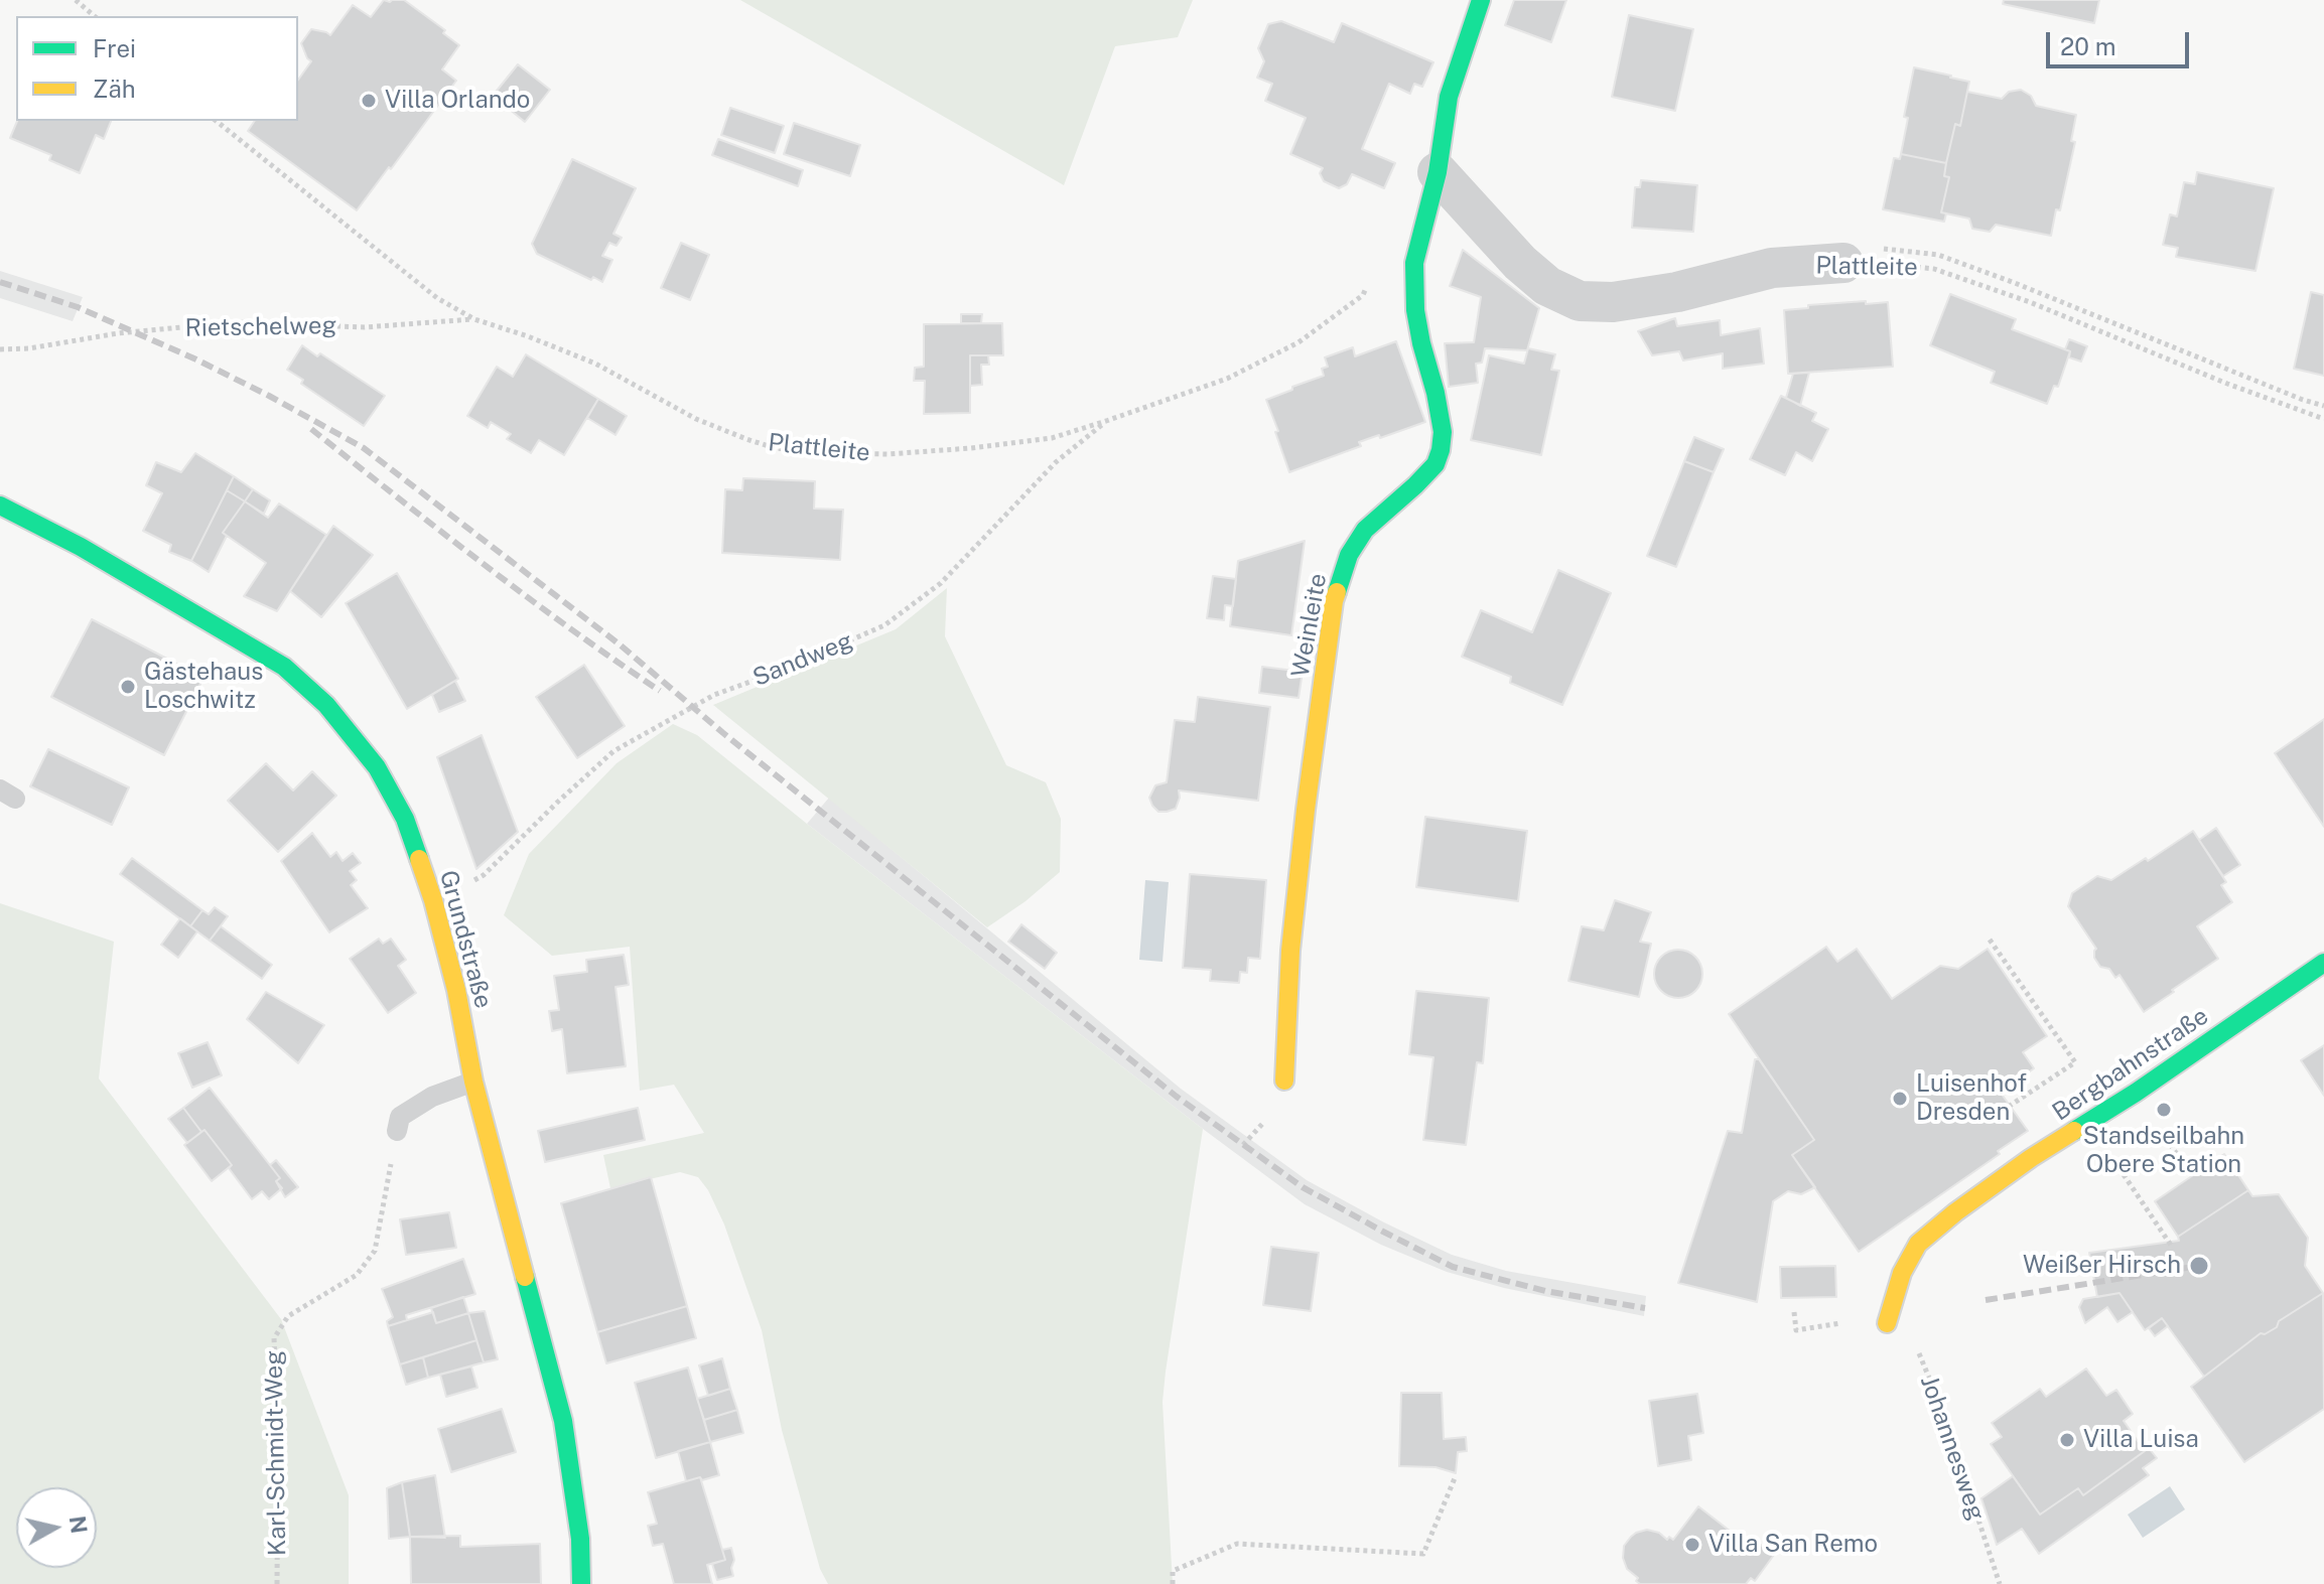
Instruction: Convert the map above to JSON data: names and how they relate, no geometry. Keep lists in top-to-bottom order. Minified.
{"streets":{"street":["Plattleite","Weinleite","Grundstraße","Bergbahnstraße"],"path":["Rietschelweg","Sandweg","Johannesweg","Karl-Schmidt-Weg"]},"crossings":[["Plattleite","Rietschelweg"],["Plattleite","Weinleite"],["Plattleite","Sandweg"],["Bergbahnstraße","Johannesweg"]],"places":["Villa Orlando","Gästehaus Loschwitz","Luisenhof Dresden","Standseilbahn Obere Station","Weißer Hirsch","Villa Luisa","Villa San Remo"],"legend":["Frei","Zäh"],"scale_bar":"20 m","north":"right"}
